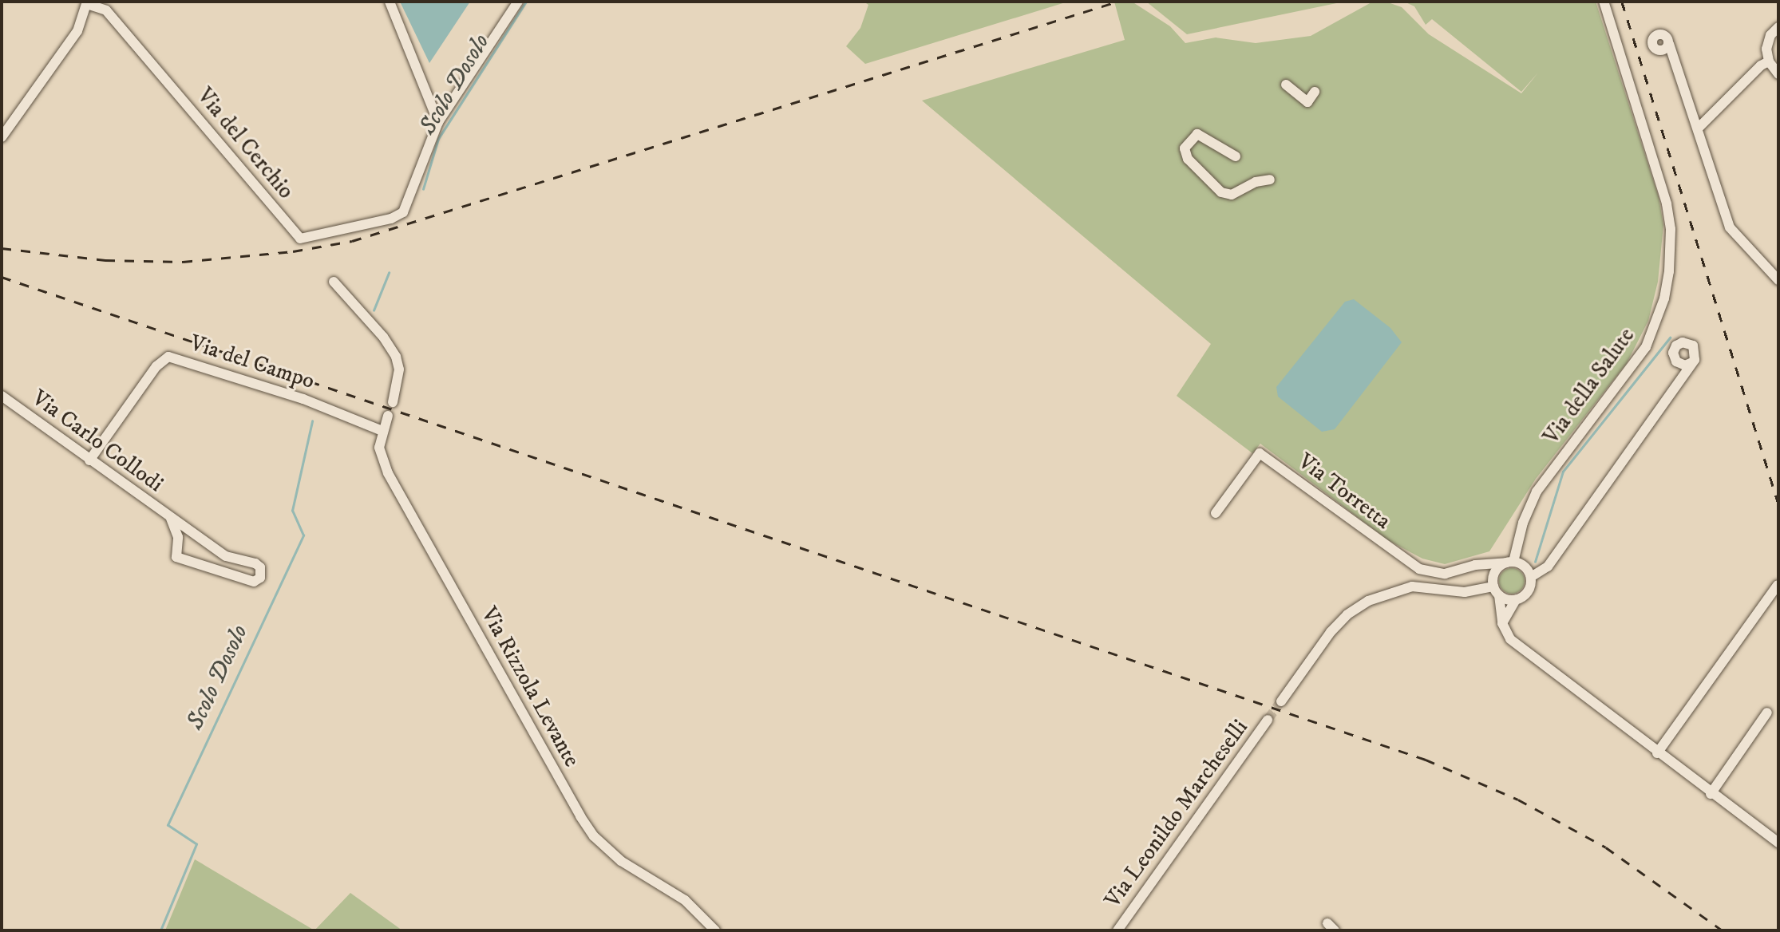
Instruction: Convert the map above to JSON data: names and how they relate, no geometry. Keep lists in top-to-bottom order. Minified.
{"streets":{"street":["Via del Cerchio","Via del Campo","Via della Salute","Via Carlo Collodi","Via Torretta","Via Rizzola Levante","Via Leonildo Marcheselli"]},"crossings":[["Via del Campo","Via Carlo Collodi"],["Via del Campo","Via Rizzola Levante"],["Via della Salute","Via Torretta"]],"water":["Scolo Dosolo"]}
